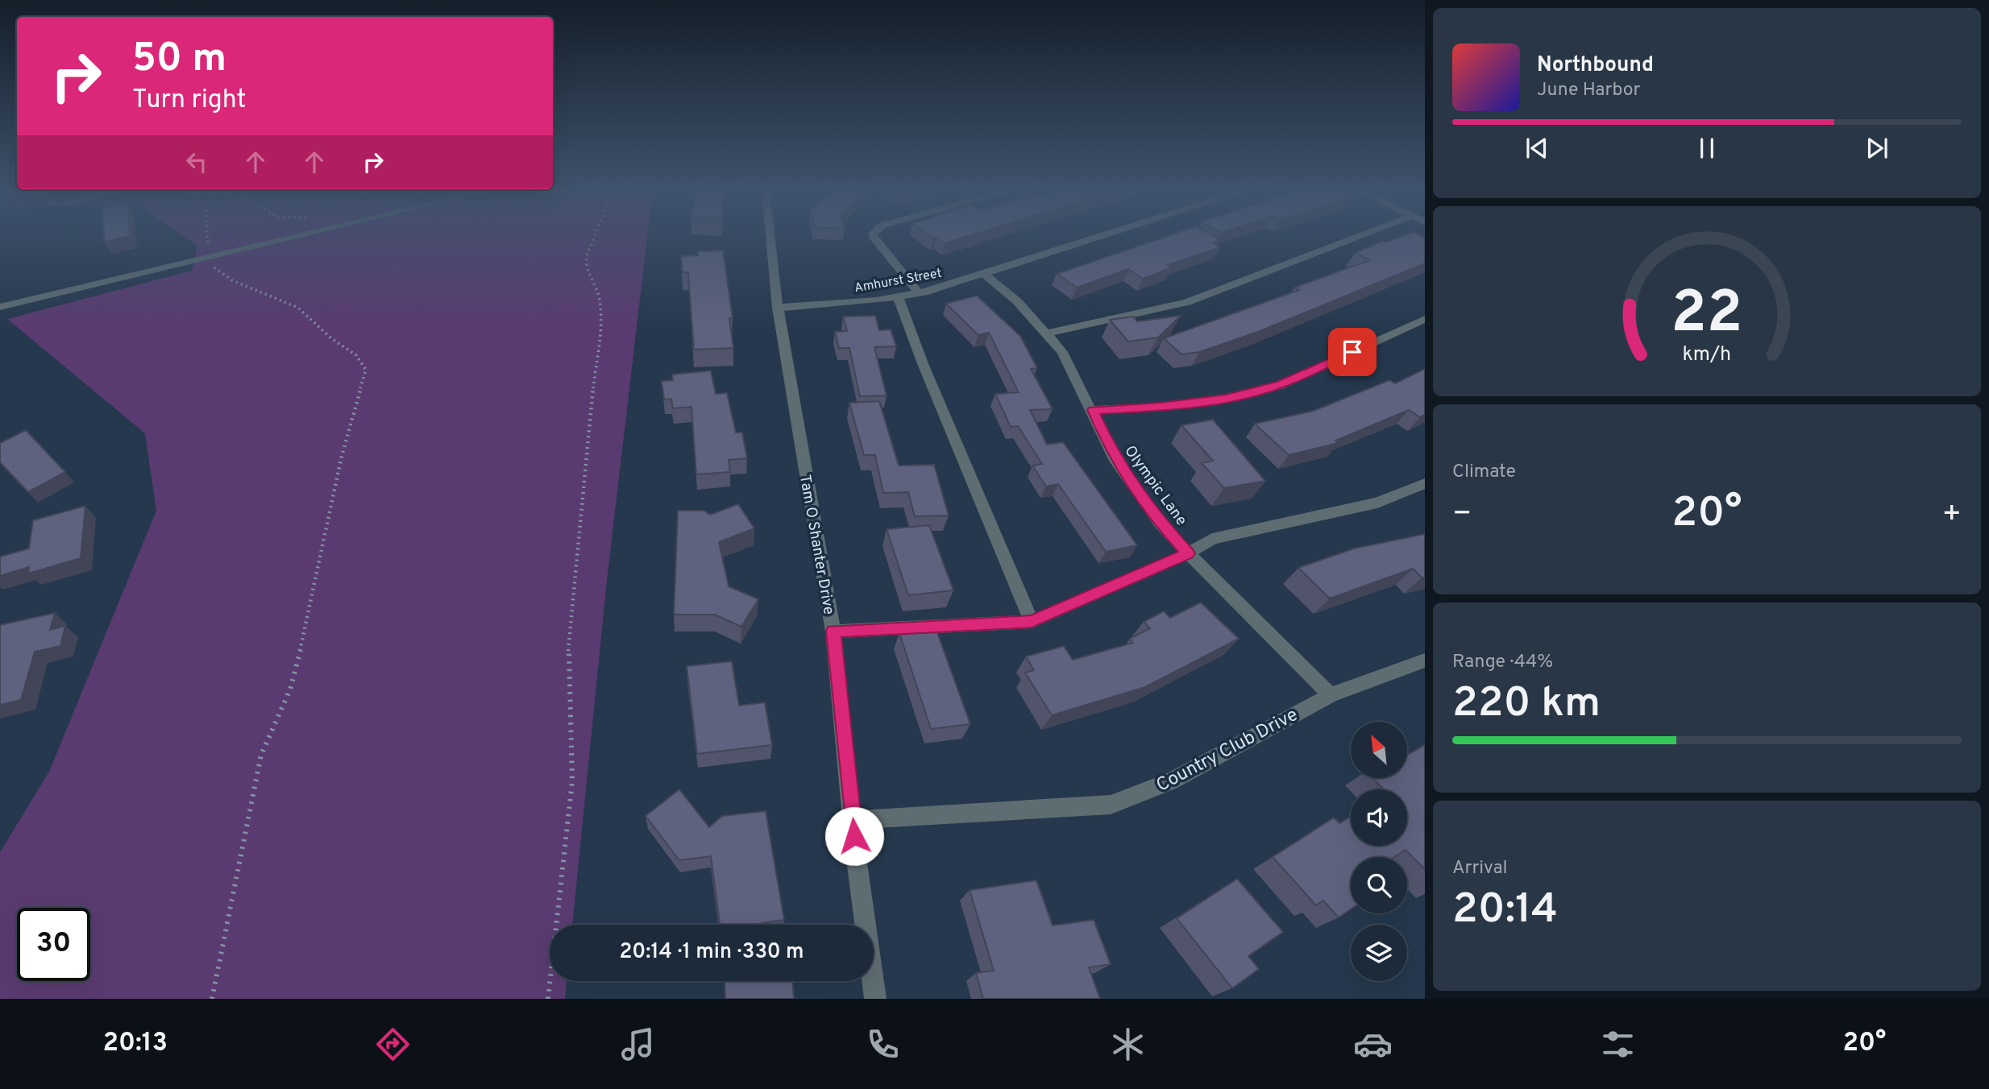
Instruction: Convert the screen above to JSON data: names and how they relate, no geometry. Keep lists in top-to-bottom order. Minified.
{"streets":{"street":["Amhurst Street","Olympic Lane","Tam O Shanter Drive","Country Club Drive"]},"crossings":[["Amhurst Street","Olympic Lane"],["Amhurst Street","Tam O Shanter Drive"],["Olympic Lane","Country Club Drive"],["Tam O Shanter Drive","Country Club Drive"]],"north":"top left","page":{"turn":["50 m","Turn right"],"song":["Northbound","June Harbor"],"tile":["Climate",["Range · 44%","220 km"],["Arrival","20:14"]],"heat":["−","20°","+"],"limit":"30","trip":"20:14 · 1 min · 330 m","tabs":["20:13","20°"],"gauge":["22","km/h"]}}
